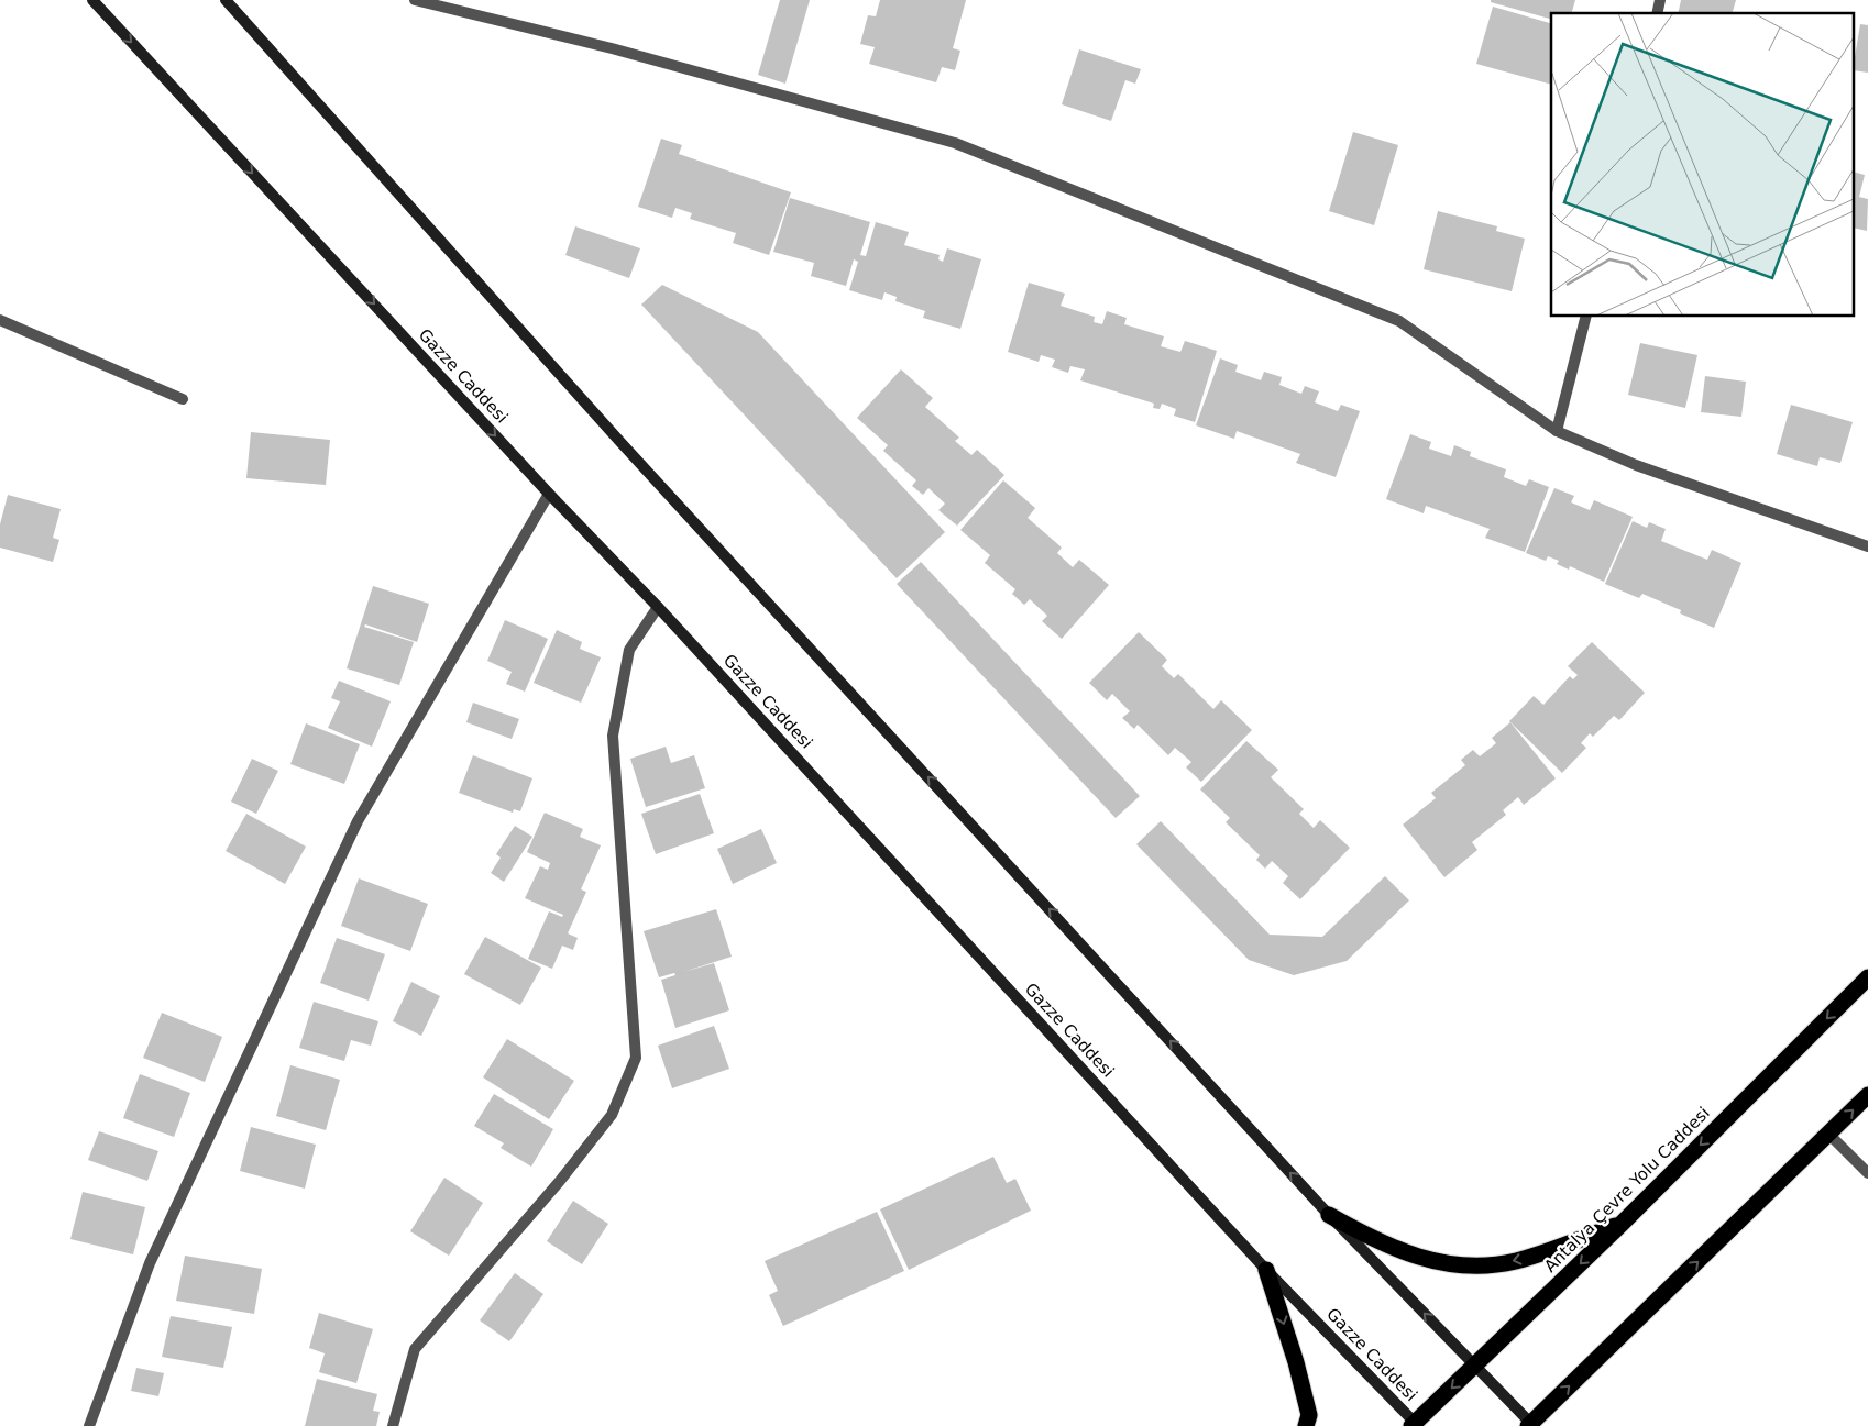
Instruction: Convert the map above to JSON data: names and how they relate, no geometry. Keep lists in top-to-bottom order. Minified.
{"streets":{"highway":["Antalya Çevre Yolu Caddesi"],"main road":["Gazze Caddesi"]},"crossings":[["Gazze Caddesi","Antalya Çevre Yolu Caddesi"]]}
